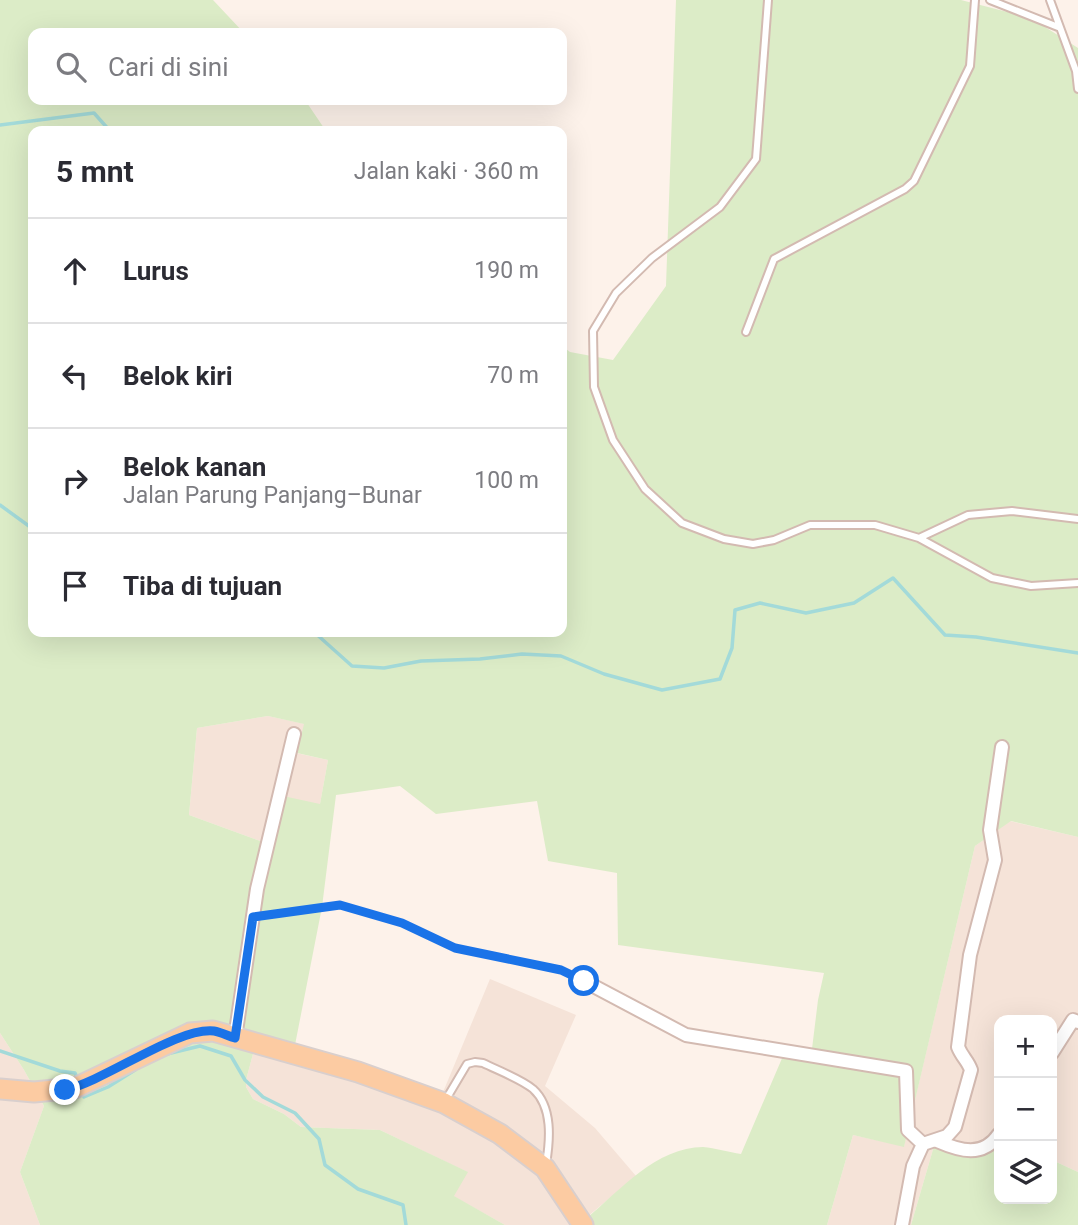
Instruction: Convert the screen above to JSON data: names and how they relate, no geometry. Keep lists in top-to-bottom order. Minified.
{"page":{"search":"Cari di sini","heading":["5 mnt","Jalan kaki · 360 m"],"list":[["Lurus","190 m"],["Belok kiri","70 m"],["Belok kanan","Jalan Parung Panjang–Bunar","100 m"],"Tiba di tujuan"],"map_buttons":["+","−"]}}
